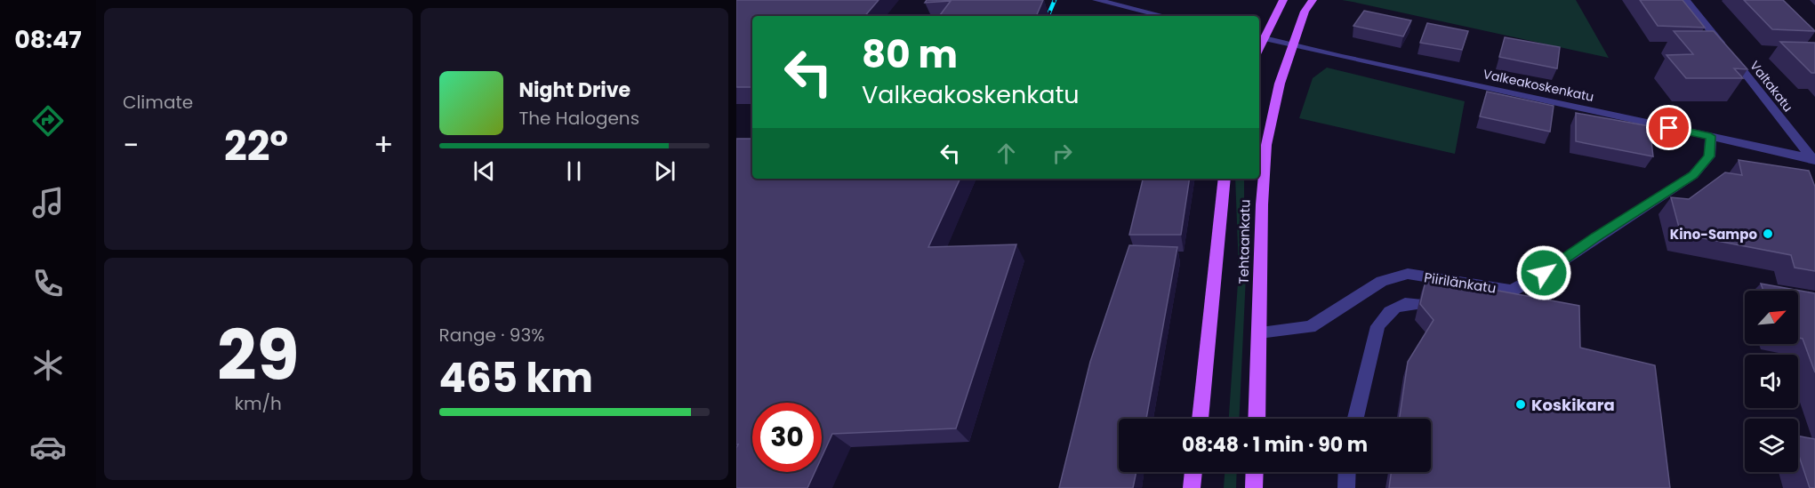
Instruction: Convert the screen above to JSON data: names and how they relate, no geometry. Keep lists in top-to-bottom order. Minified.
{"streets":{"main road":["Tehtaankatu"],"street":["Valkeakoskenkatu","Valtakatu","Piirilänkatu"]},"crossings":[["Valkeakoskenkatu","Valtakatu"],["Valkeakoskenkatu","Tehtaankatu"],["Valkeakoskenkatu","Piirilänkatu"],["Tehtaankatu","Piirilänkatu"]],"places":["Kino-Sampo","Koskikara"],"north":"top right","page":{"tabs":"08:47","tile":["Climate",["29","km/h"],["Range · 93%","465 km"]],"turn":["80 m","Valkeakoskenkatu"],"song":["Night Drive","The Halogens"],"heat":["−","22°","+"],"limit":"30","trip":"08:48 · 1 min · 90 m"}}
